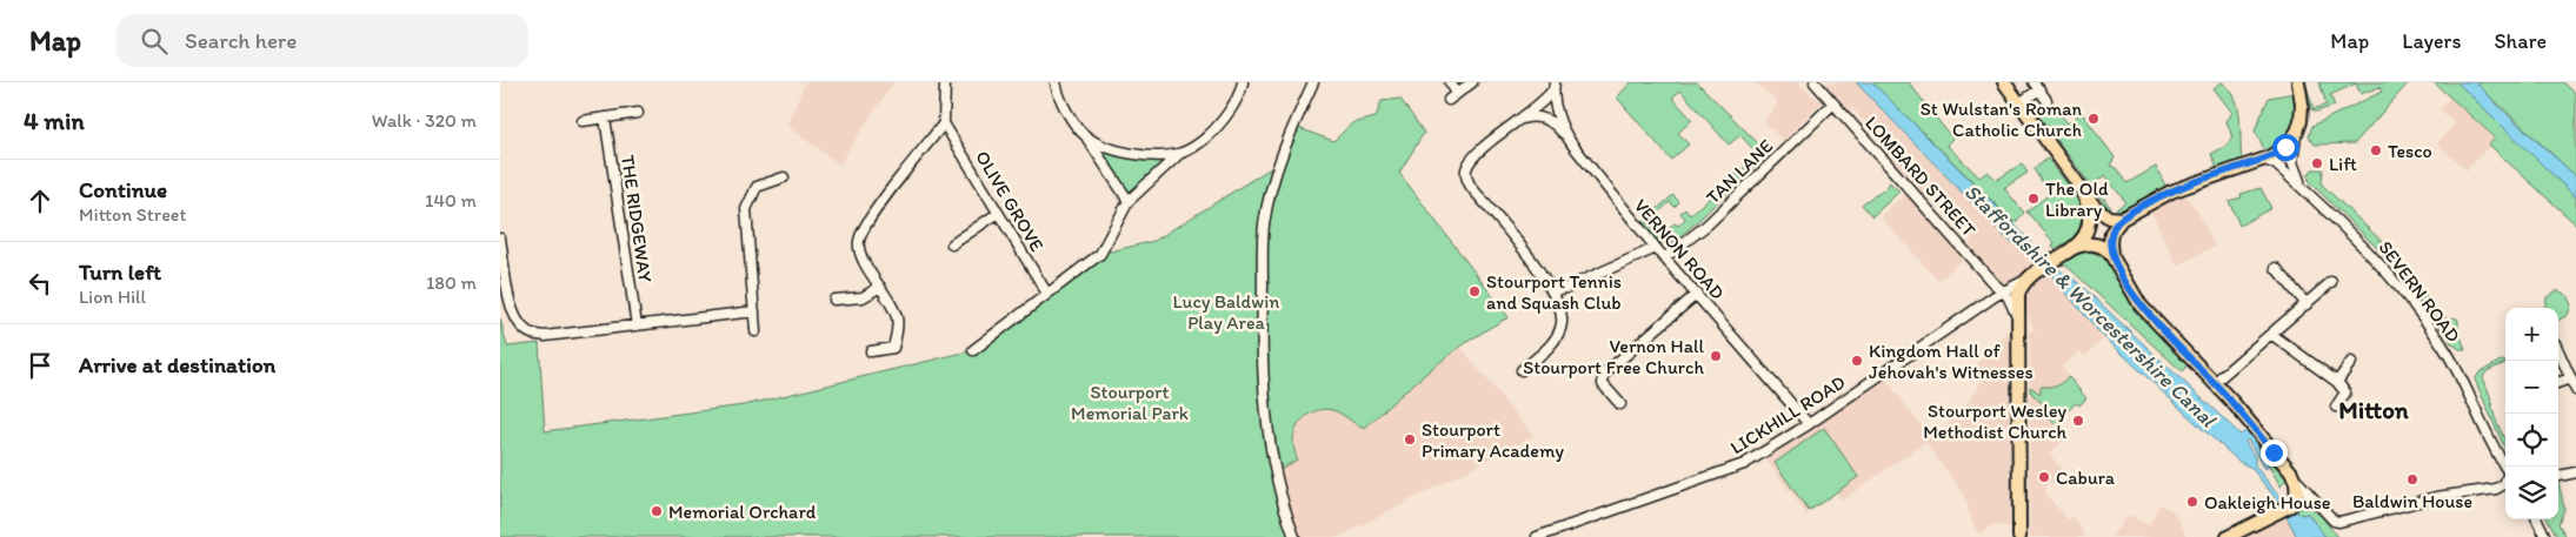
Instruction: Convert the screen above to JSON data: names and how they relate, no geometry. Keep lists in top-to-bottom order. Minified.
{"streets":{"street":["TAN LANE","LOMBARD STREET","OLIVE GROVE","THE RIDGEWAY","VERNON ROAD","SEVERN ROAD","LICKHILL ROAD"]},"crossings":[["TAN LANE","LOMBARD STREET"],["TAN LANE","VERNON ROAD"],["LOMBARD STREET","LICKHILL ROAD"],["VERNON ROAD","LICKHILL ROAD"]],"districts":["Mitton"],"water":["Staffordshire & Worcestershire Canal"],"parks":["Lucy Baldwin Play Area","Stourport Memorial Park"],"places":["St Wulstan's Roman Catholic Church","Tesco","Lift","The Old Library","Stourport Tennis and Squash Club","Vernon Hall Stourport Free Church","Kingdom Hall of Jehovah's Witnesses","Stourport Wesley Methodist Church","Stourport Primary Academy","Cabura","Baldwin House","Oakleigh House","Memorial Orchard"],"page":{"header":"Map","search":"Search here","nav":["Map","Layers","Share"],"heading":["4 min","Walk · 320 m"],"list":[["Continue","Mitton Street","140 m"],["Turn left","Lion Hill","180 m"],"Arrive at destination"],"map_buttons":["+","−"]}}
